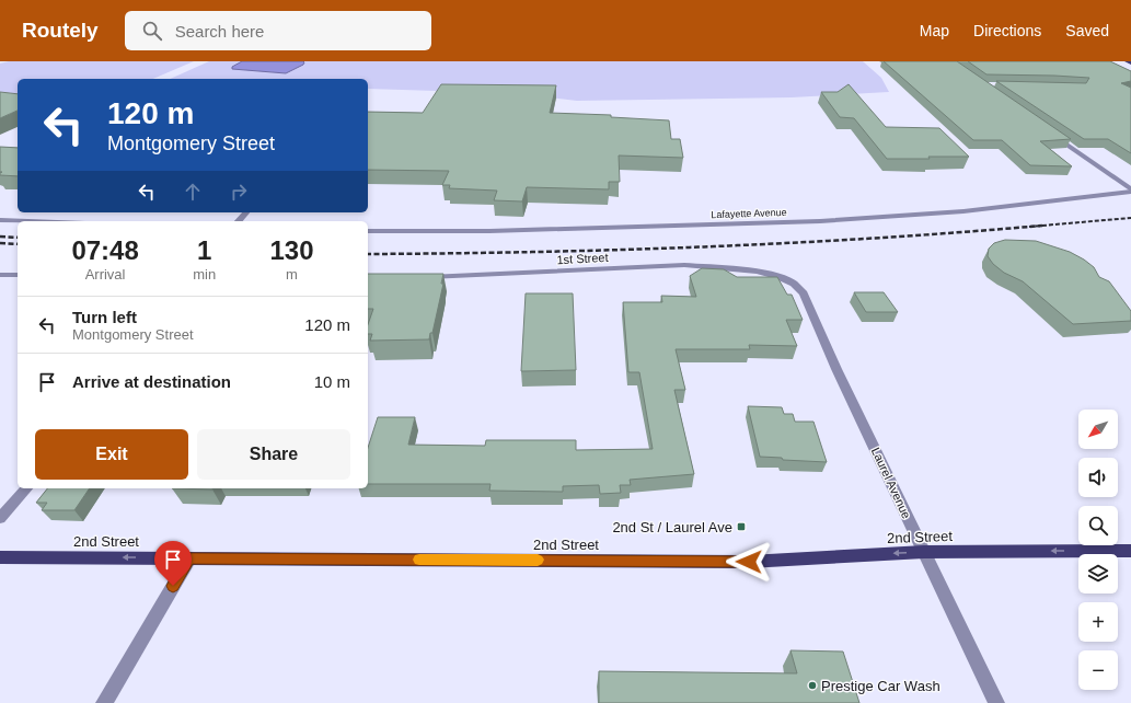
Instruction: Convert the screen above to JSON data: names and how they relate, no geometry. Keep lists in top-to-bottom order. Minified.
{"streets":{"main road":["2nd Street"],"street":["Lafayette Avenue","1st Street","Laurel Avenue"]},"crossings":[["1st Street","Laurel Avenue"],["Laurel Avenue","2nd Street"]],"one_way":["2nd Street"],"places":{"transit":["2nd St / Laurel Ave"],"other":["Prestige Car Wash"]},"north":"bottom left","page":{"header":"Routely","search":"Search here","nav":["Map","Directions","Saved"],"turn":["120 m","Montgomery Street"],"eta":["07:48","Arrival","1","min","130","m"],"list":[{"name":"Turn left","note":"Montgomery Street","value":"120 m"},{"name":"Arrive at destination","value":"10 m"}],"map_buttons":["+","−"],"buttons":["Exit","Share"]}}
